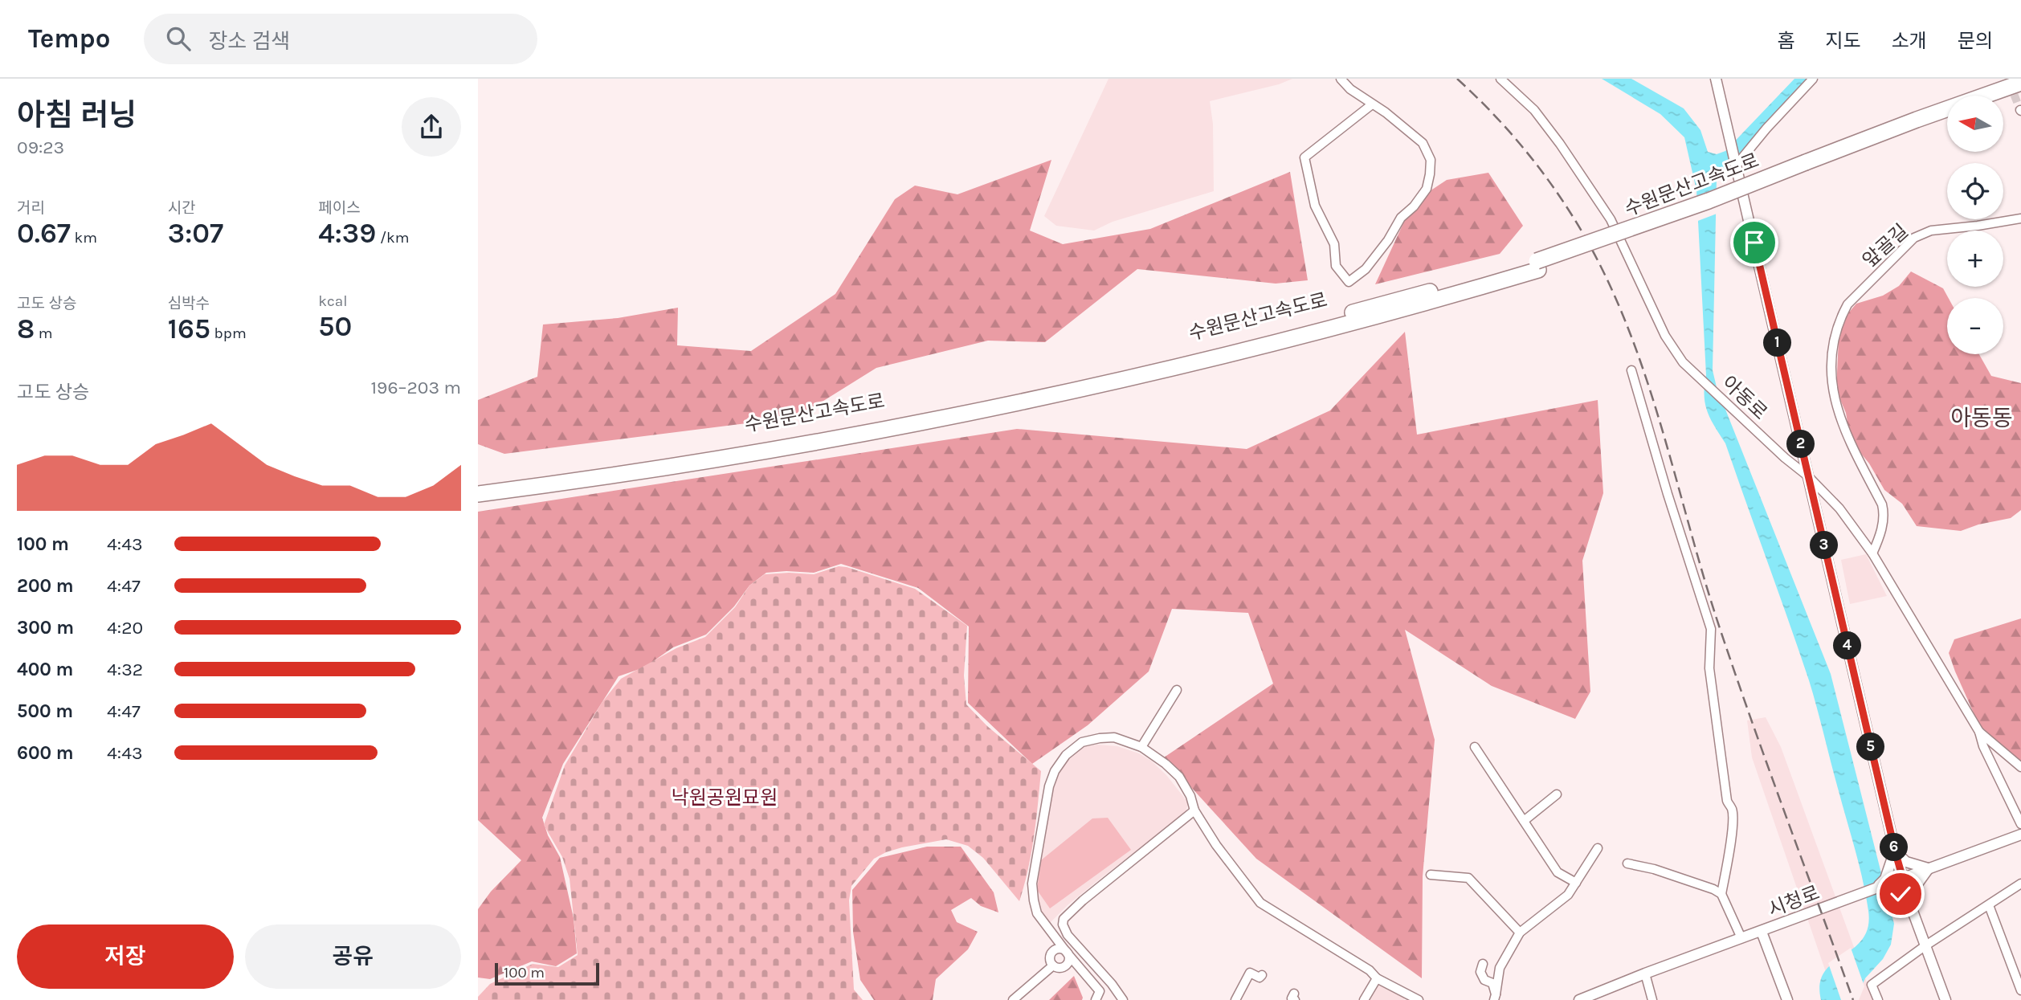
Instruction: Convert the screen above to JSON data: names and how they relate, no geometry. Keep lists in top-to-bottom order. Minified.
{"streets":{"highway":["수원문산고속도로"],"street":["앞골길","아동로","시청로"]},"crossings":[["앞골길","아동로"]],"districts":["아동동"],"parks":["낙원공원묘원"],"scale_bar":"100 m","north":"left","page":{"header":"Tempo","search":"장소 검색","nav":["홈","지도","소개","문의"],"heading":["아침 러닝","09:23"],"map_buttons":["+","−"],"stats":[["거리","0.67 km"],["시간","3:07"],["페이스","4:39 /km"],["고도 상승","8 m"],["심박수","165 bpm"],["kcal","50"]],"pins":["1","2","3","4","5","6"],"chart":["고도 상승","196–203 m"],"list":[{"name":"100 m","note":"4:43"},{"name":"200 m","note":"4:47"},{"name":"300 m","note":"4:20"},{"name":"400 m","note":"4:32"},{"name":"500 m","note":"4:47"},{"name":"600 m","note":"4:43"}],"buttons":["저장","공유"],"scale":"100 m"}}
